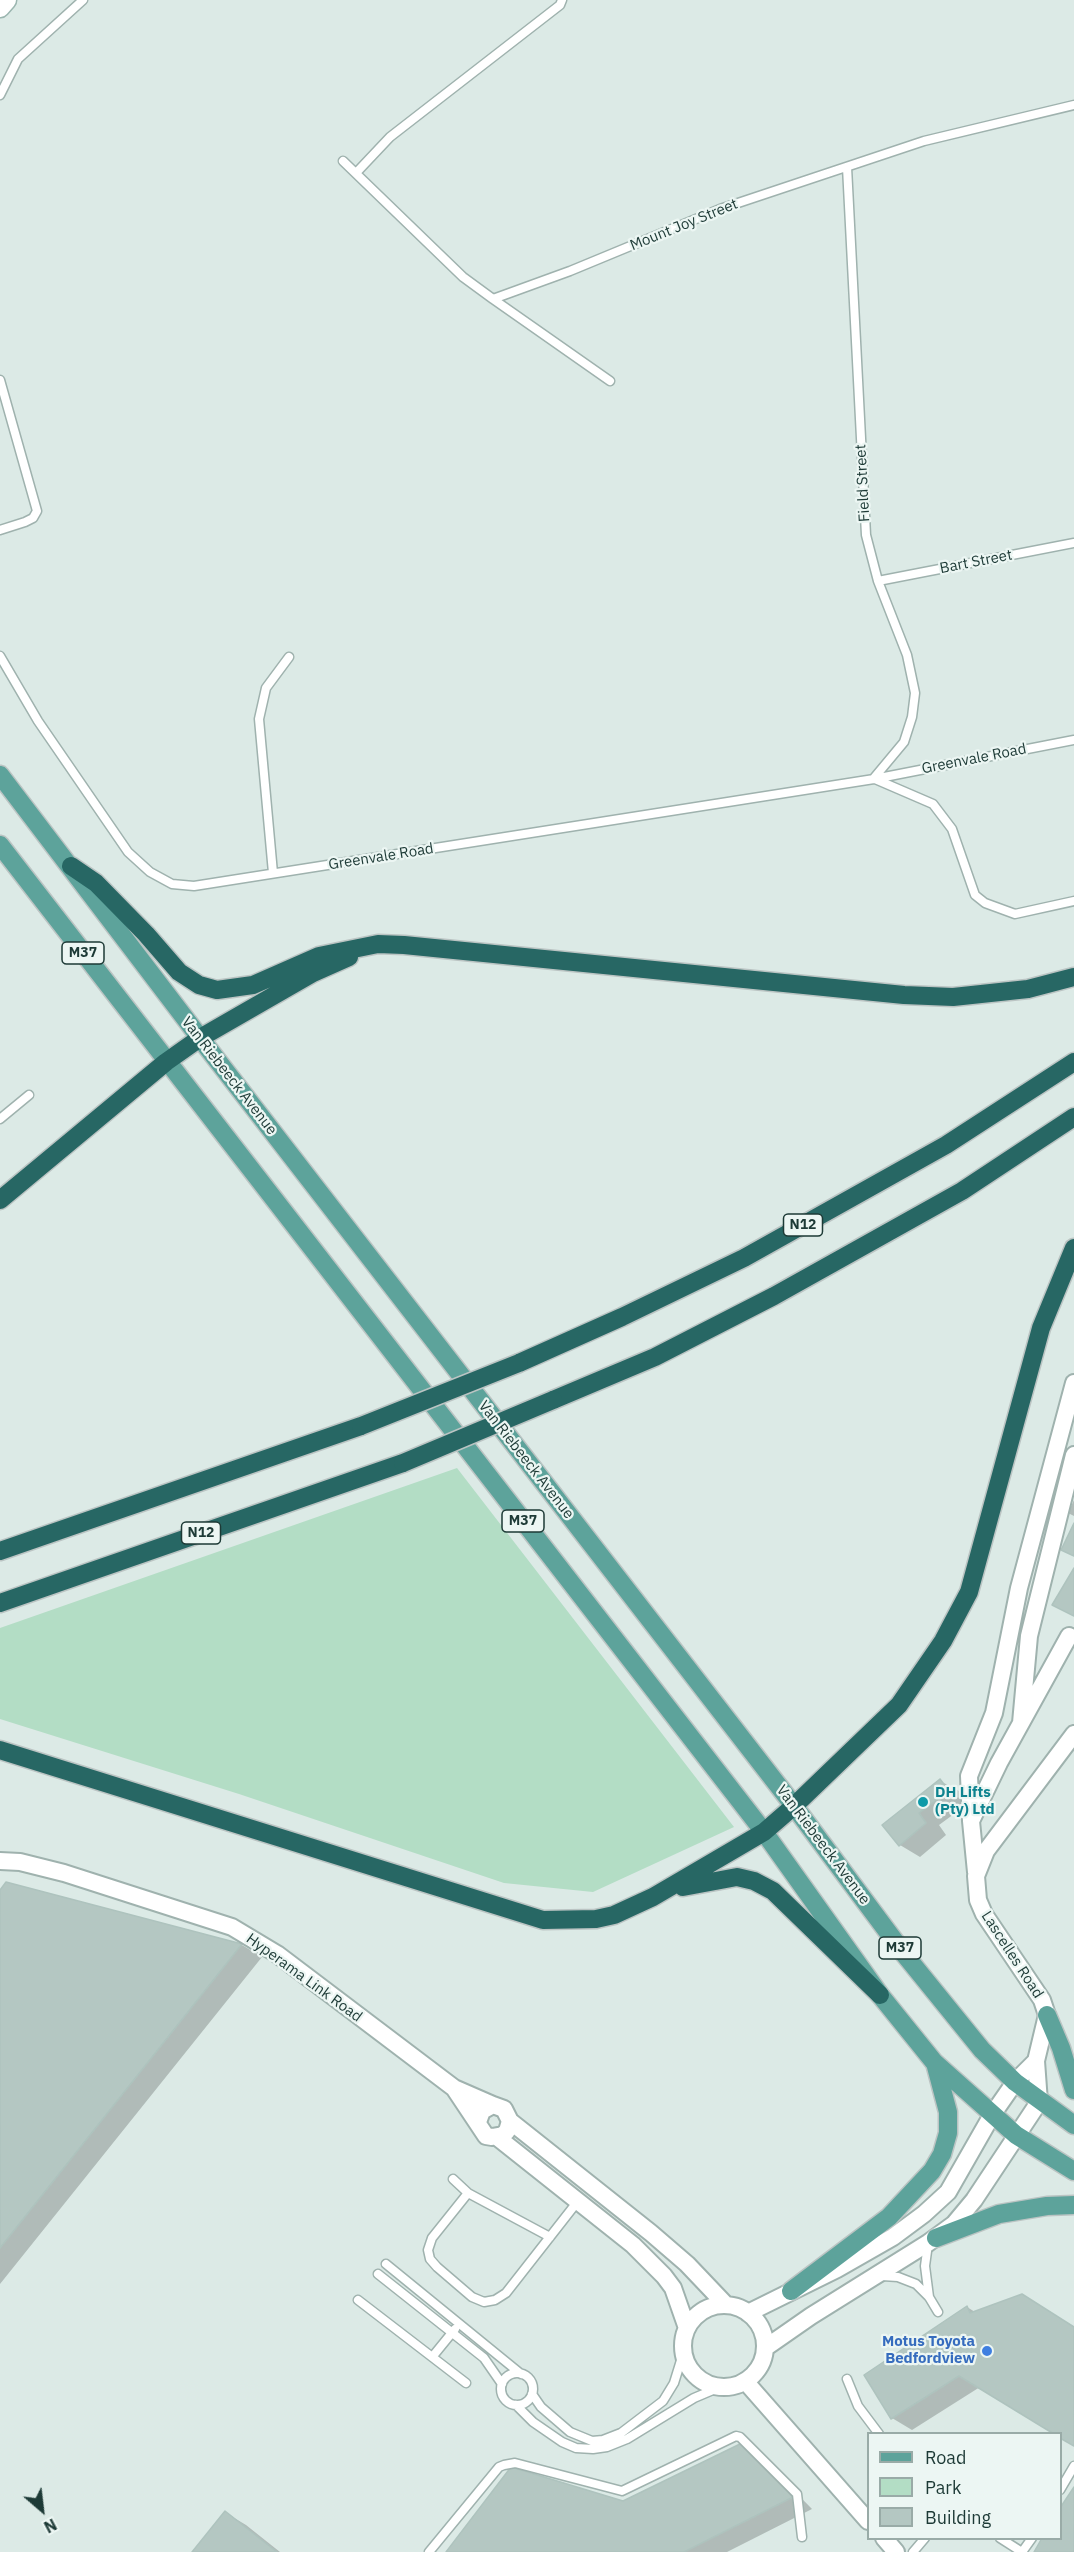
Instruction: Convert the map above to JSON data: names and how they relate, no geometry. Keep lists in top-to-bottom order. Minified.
{"streets":{"highway":["N12"],"main road":["M37","Van Riebeeck Avenue"],"street":["Lascelles Road","Hyperama Link Road"],"lane":["Mount Joy Street","Field Street","Bart Street","Greenvale Road"]},"crossings":[["Mount Joy Street","Field Street"],["Field Street","Bart Street"],["Field Street","Greenvale Road"],["Van Riebeeck Avenue","Lascelles Road"]],"places":["DH Lifts (Pty) Ltd","Motus Toyota Bedfordview"],"legend":["Road","Park","Building"],"north":"bottom right"}
